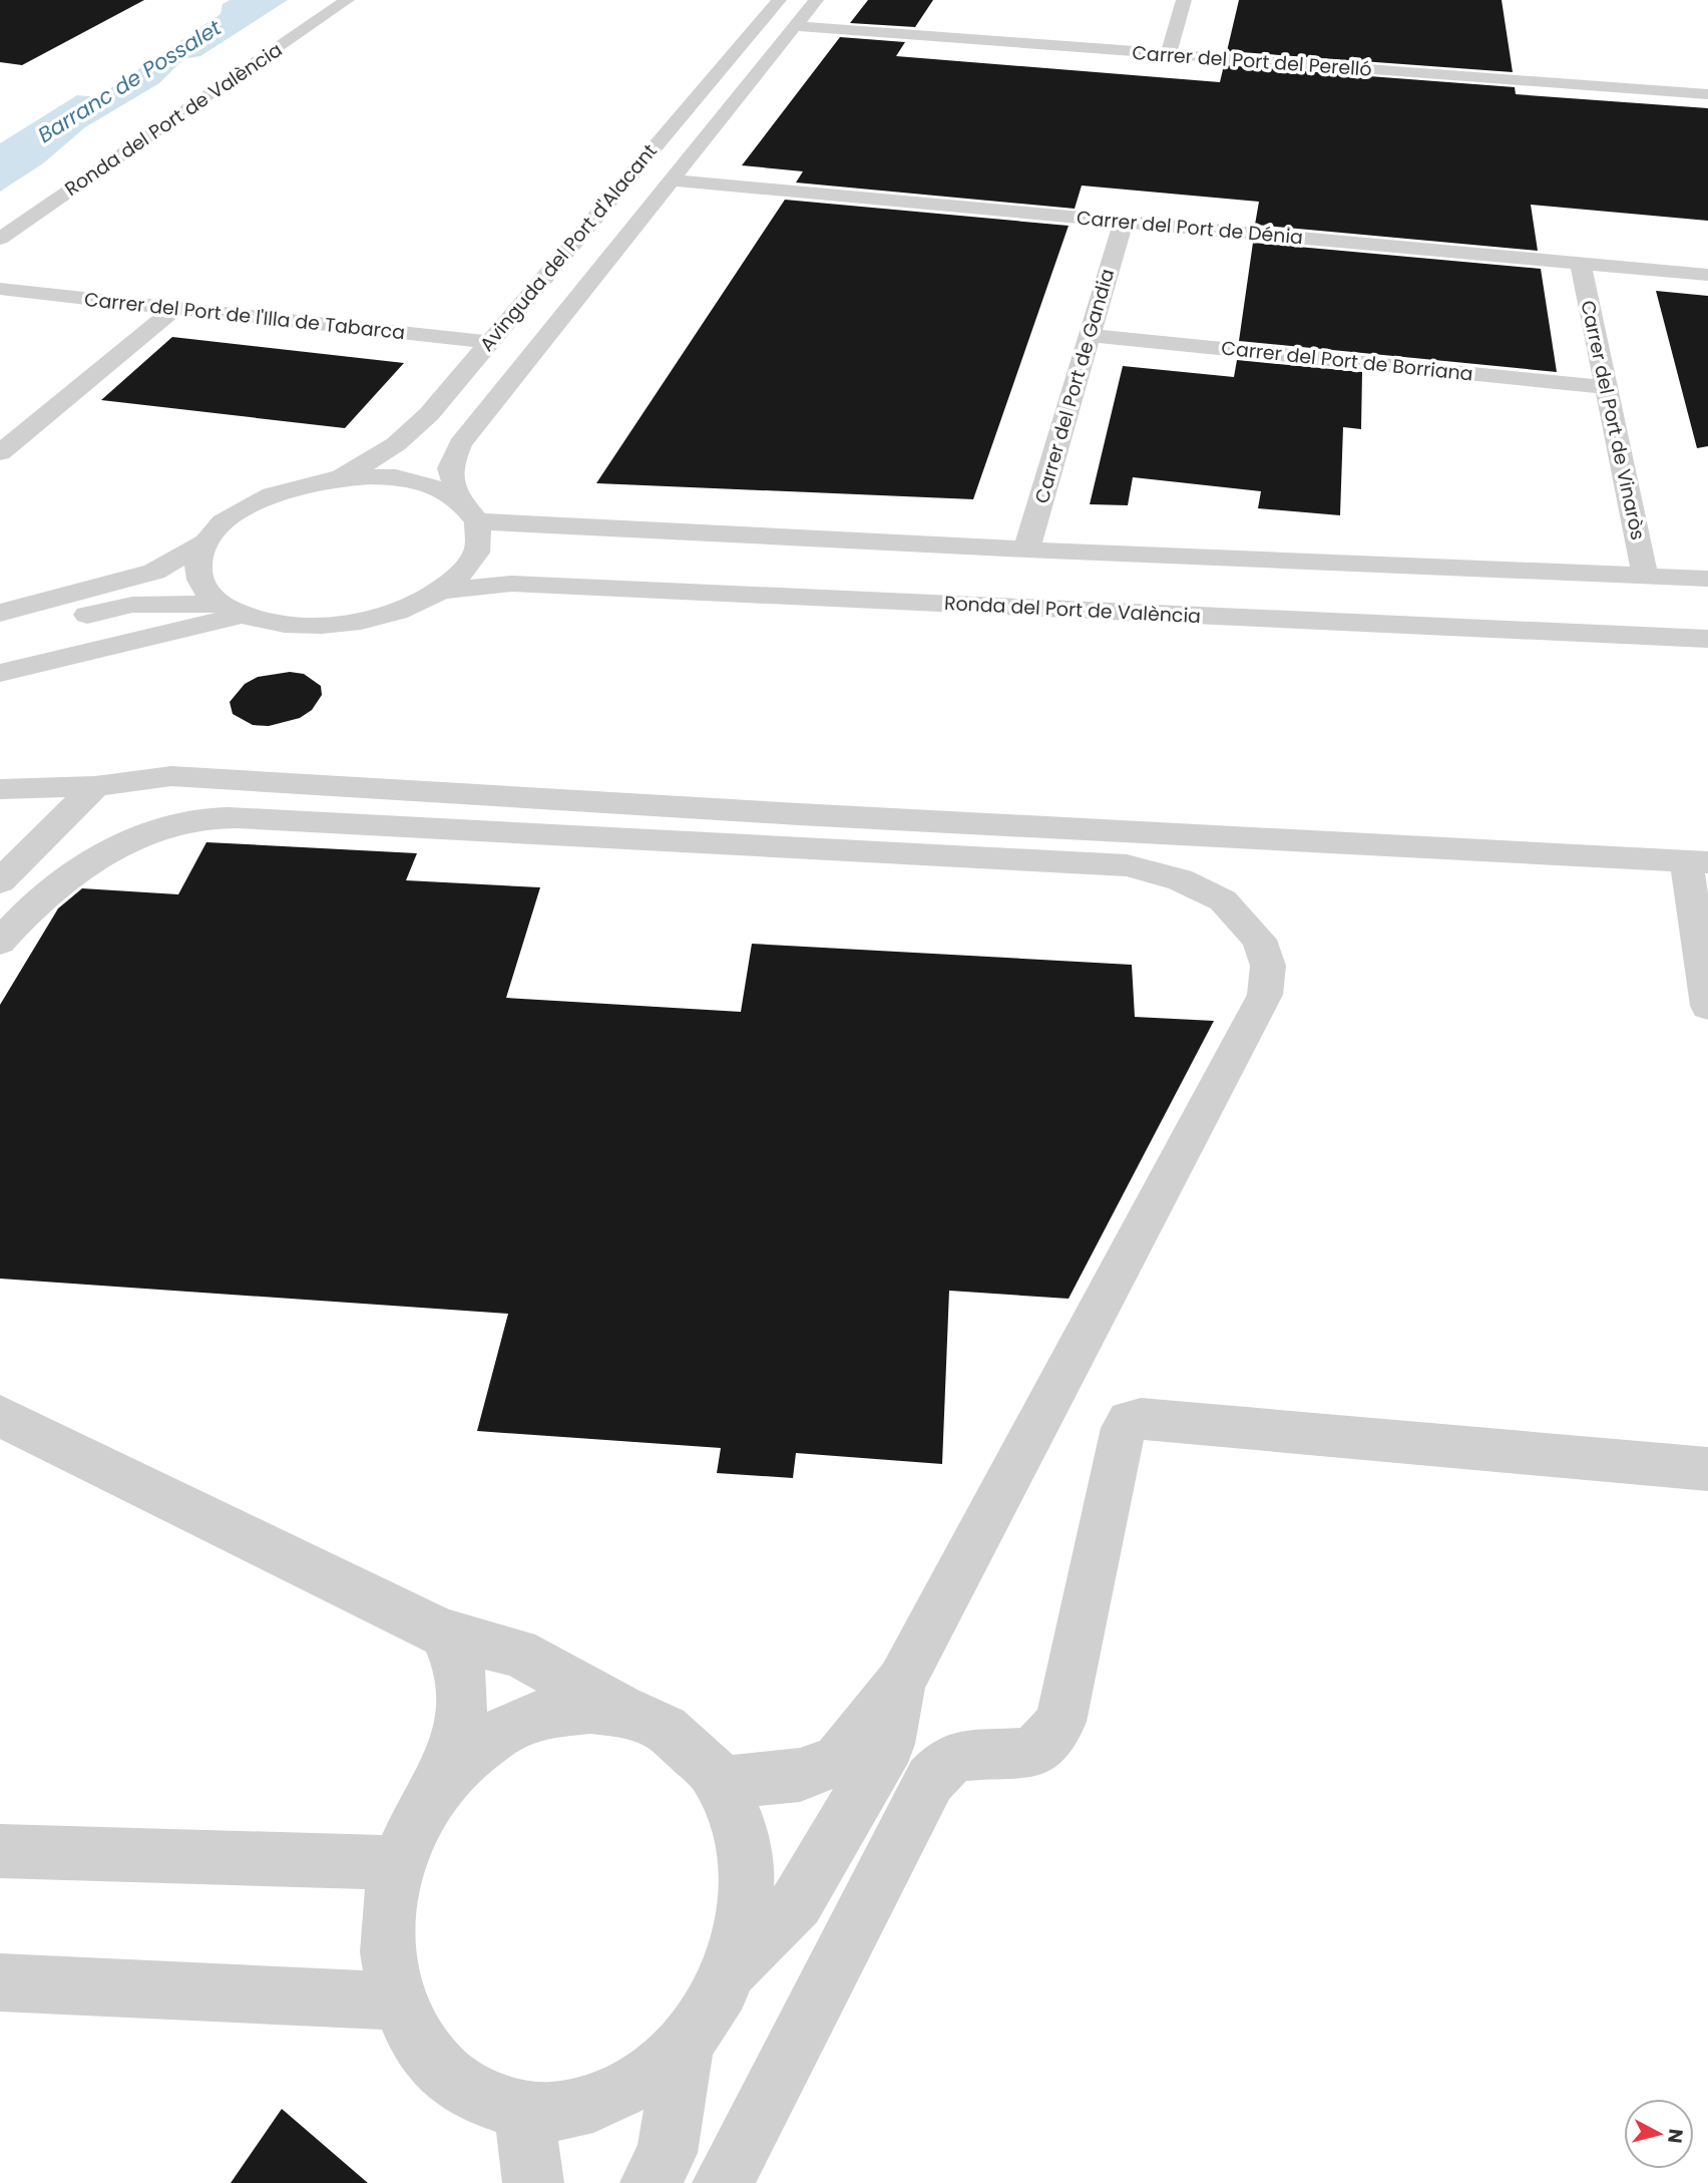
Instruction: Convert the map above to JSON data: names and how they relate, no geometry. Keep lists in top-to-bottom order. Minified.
{"streets":{"street":["Carrer del Port del Perelló","Ronda del Port de València","Carrer del Port de Dénia","Avinguda del Port d'Alacant","Carrer del Port de l'Illa de Tabarca","Carrer del Port de Borriana","Carrer del Port de Gandia","Carrer del Port de Vinaròs"]},"crossings":[["Carrer del Port del Perelló","Avinguda del Port d'Alacant"],["Carrer del Port de Dénia","Avinguda del Port d'Alacant"],["Carrer del Port de Dénia","Carrer del Port de Gandia"],["Carrer del Port de Dénia","Carrer del Port de Vinaròs"],["Avinguda del Port d'Alacant","Carrer del Port de l'Illa de Tabarca"],["Carrer del Port de Borriana","Carrer del Port de Gandia"],["Carrer del Port de Borriana","Carrer del Port de Vinaròs"]],"water":["Barranc de Possalet"],"north":"right"}
